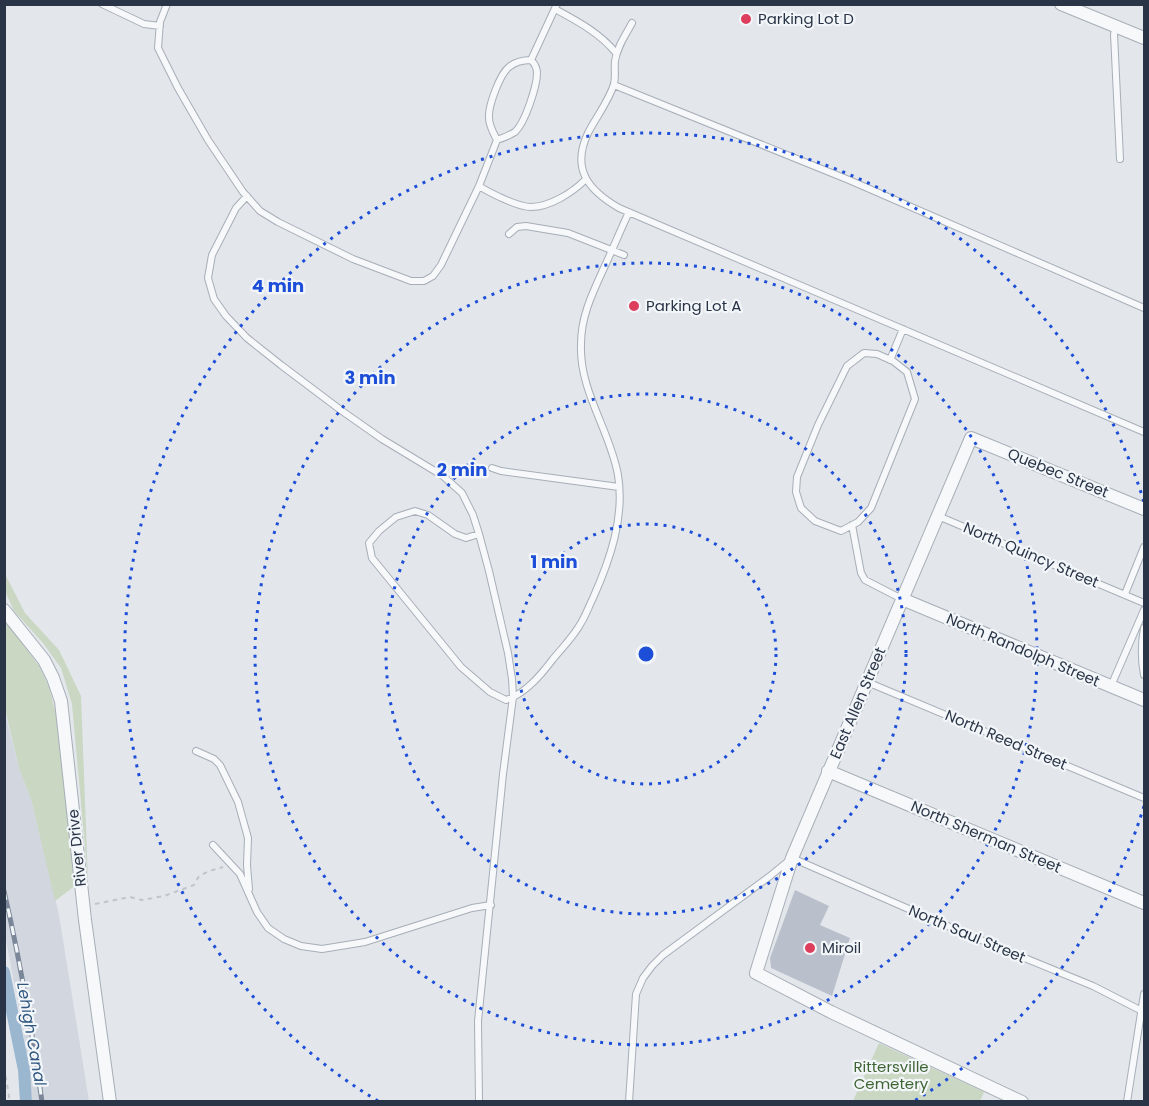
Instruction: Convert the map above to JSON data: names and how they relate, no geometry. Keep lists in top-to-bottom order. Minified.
{"streets":{"street":["Quebec Street","North Randolph Street","East Allen Street","North Sherman Street","River Drive"],"lane":["North Quincy Street","North Reed Street","North Saul Street"]},"crossings":[["Quebec Street","East Allen Street"],["North Quincy Street","East Allen Street"],["North Randolph Street","East Allen Street"],["East Allen Street","North Reed Street"],["East Allen Street","North Sherman Street"],["East Allen Street","North Saul Street"]],"water":["Lehigh Canal"],"parks":["Rittersville Cemetery"],"places":["Parking Lot D","Parking Lot A","Miroil"],"rings":["4 min","3 min","2 min","1 min"]}
